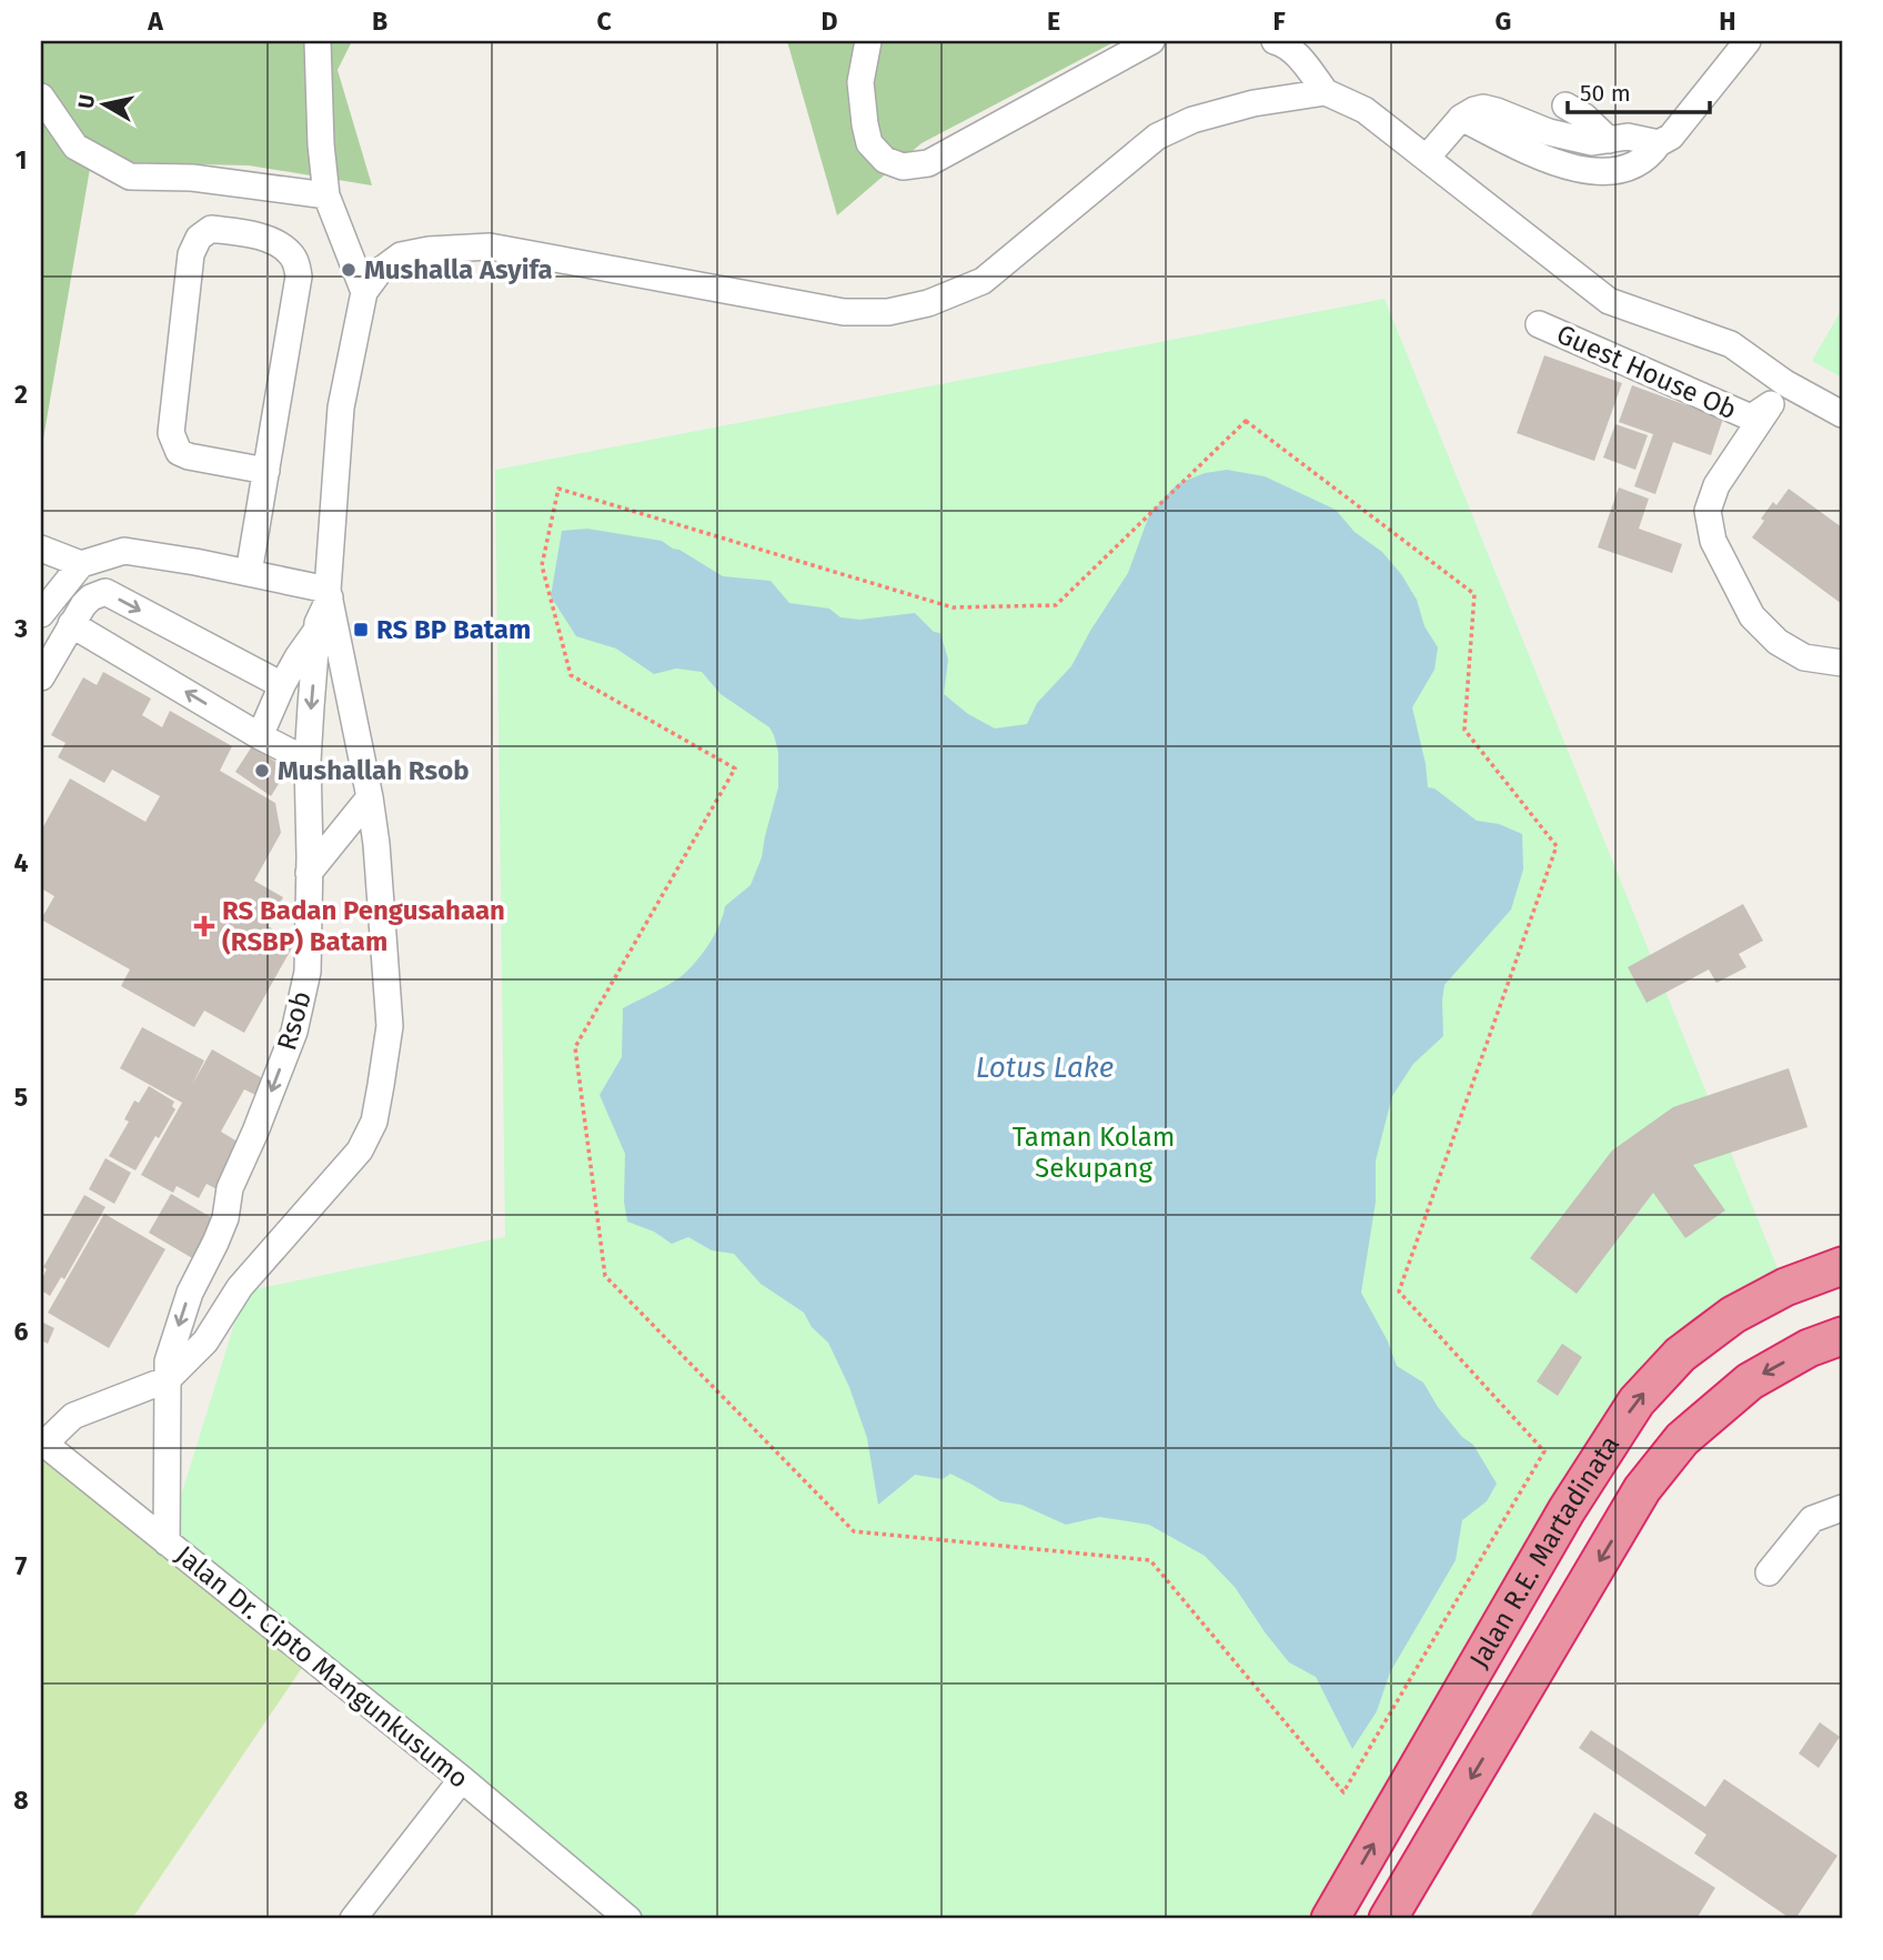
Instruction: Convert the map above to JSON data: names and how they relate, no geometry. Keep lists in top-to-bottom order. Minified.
{"streets":{"highway":["Jalan R.E. Martadinata"],"street":["Guest House Ob","Rsob","Jalan Dr. Cipto Mangunkusumo"]},"crossings":[["Rsob","Jalan Dr. Cipto Mangunkusumo"]],"water":["Lotus Lake"],"parks":["Taman Kolam Sekupang"],"places":{"other":["Mushalla Asyifa","Mushallah Rsob"],"transit":["RS BP Batam"],"health":["RS Badan Pengusahaan (RSBP) Batam"]},"scale_bar":"50 m","north":"left","grid":{"columns":["A","B","C","D","E","F","G","H"],"rows":["1","2","3","4","5","6","7","8"]}}
